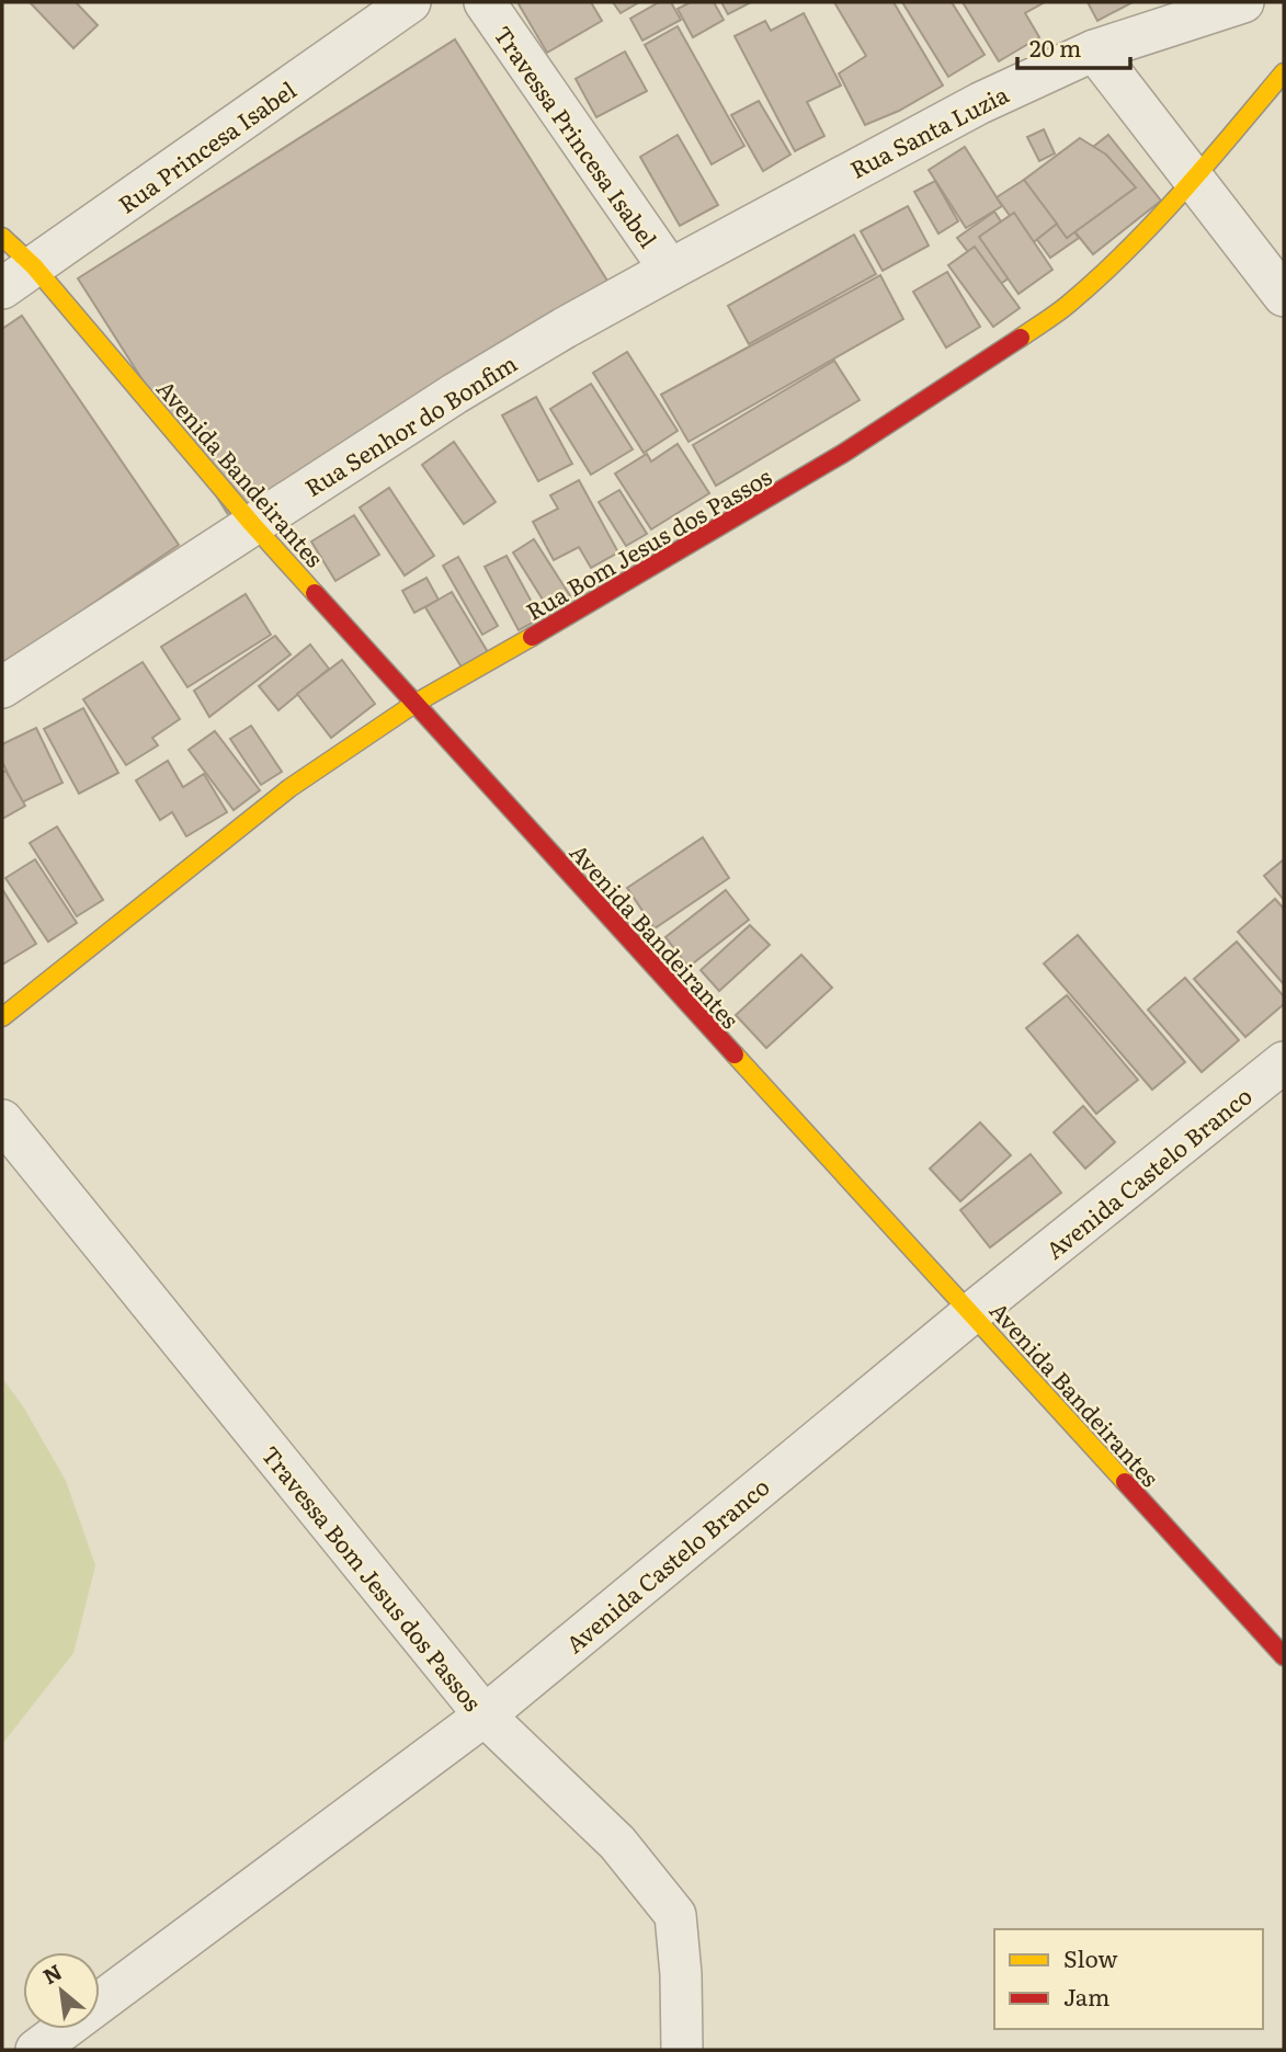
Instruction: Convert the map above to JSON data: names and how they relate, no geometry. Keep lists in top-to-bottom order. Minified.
{"streets":{"street":["Rua Santa Luzia","Travessa Princesa Isabel","Rua Princesa Isabel","Rua Senhor do Bonfim","Avenida Bandeirantes","Rua Bom Jesus dos Passos","Avenida Castelo Branco","Travessa Bom Jesus dos Passos"]},"crossings":[["Rua Santa Luzia","Travessa Princesa Isabel"],["Rua Santa Luzia","Rua Senhor do Bonfim"],["Travessa Princesa Isabel","Rua Senhor do Bonfim"],["Rua Princesa Isabel","Avenida Bandeirantes"],["Rua Senhor do Bonfim","Avenida Bandeirantes"],["Avenida Bandeirantes","Rua Bom Jesus dos Passos"],["Avenida Bandeirantes","Avenida Castelo Branco"],["Avenida Castelo Branco","Travessa Bom Jesus dos Passos"]],"legend":["Slow","Jam"],"scale_bar":"20 m","north":"top left"}
